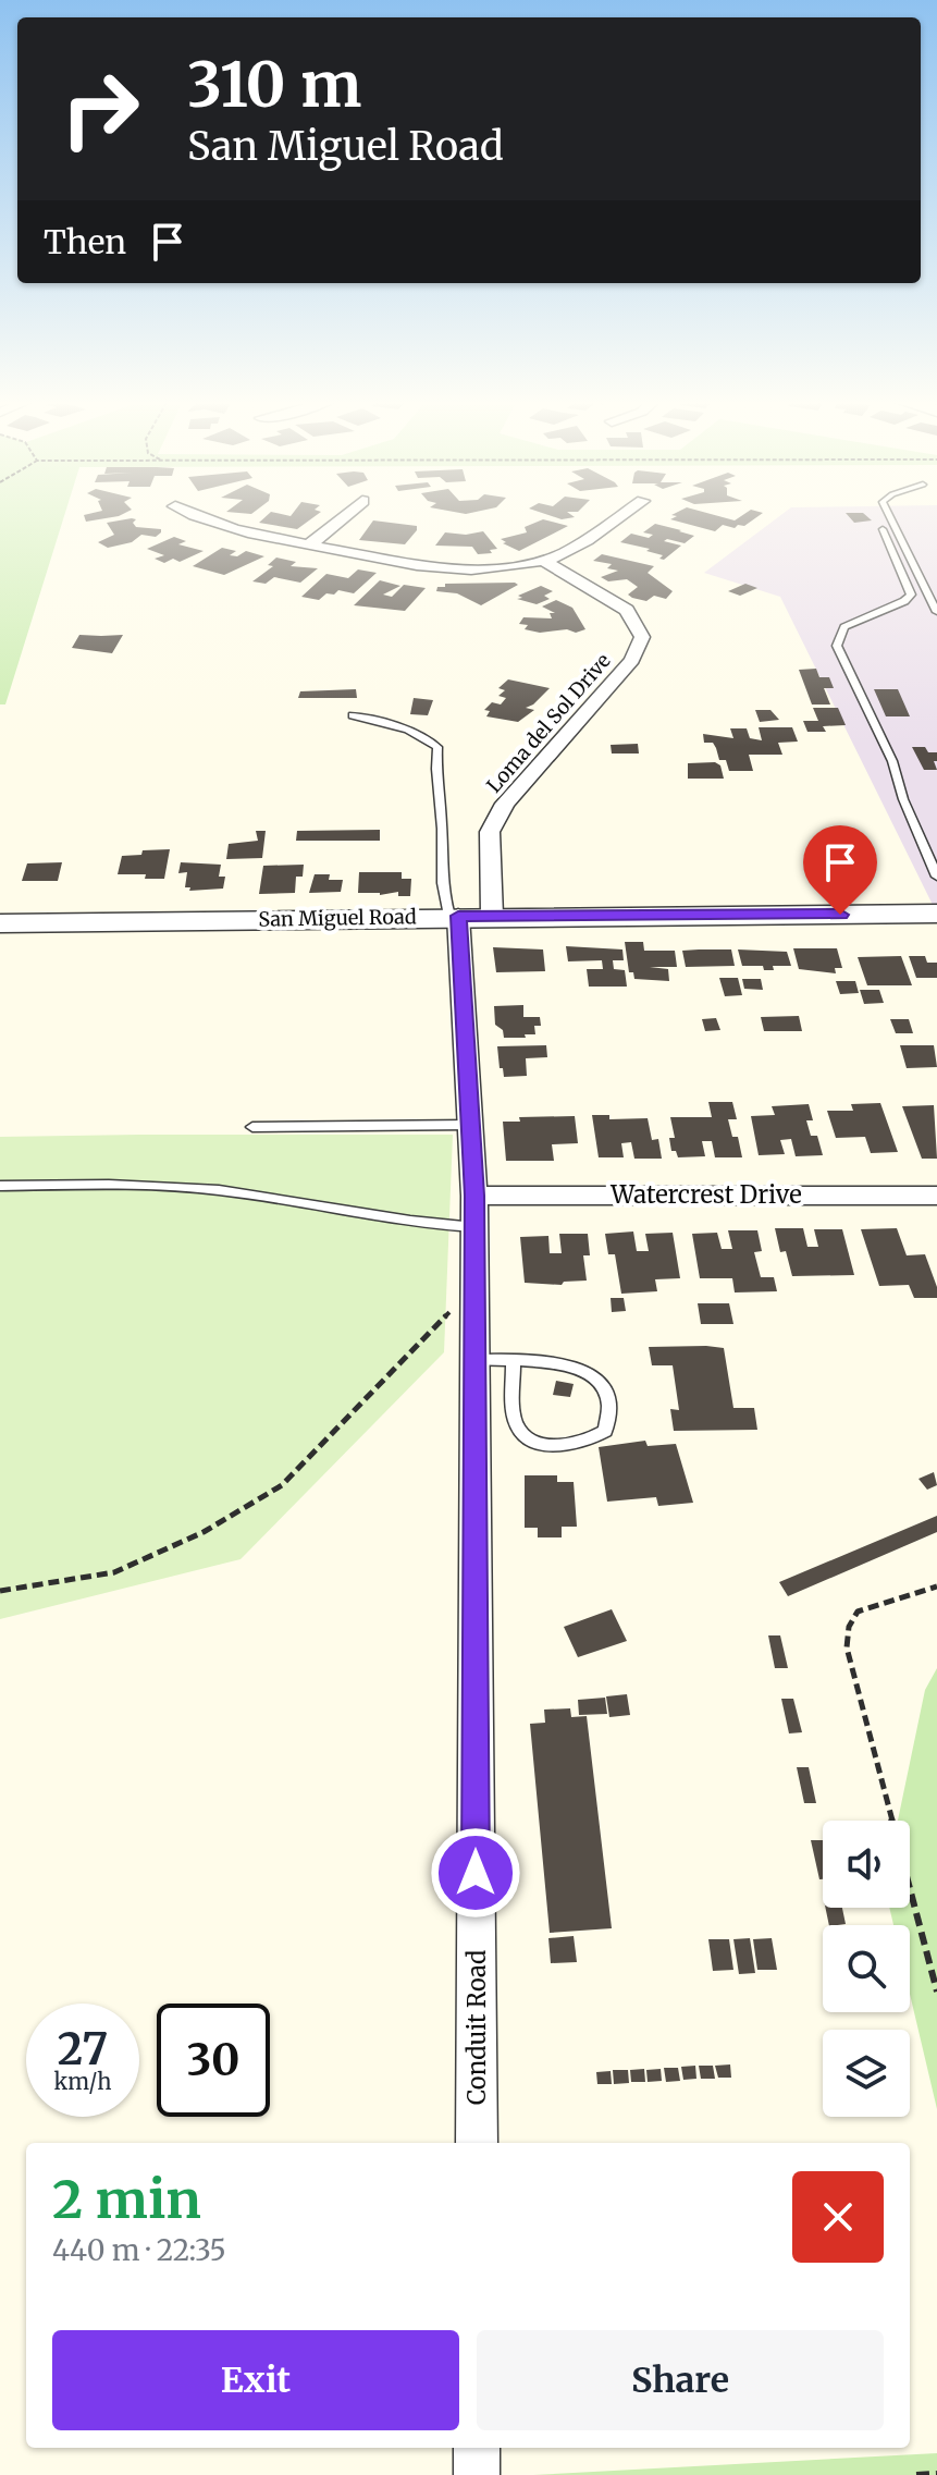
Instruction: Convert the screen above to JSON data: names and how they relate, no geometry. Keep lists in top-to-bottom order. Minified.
{"streets":{"street":["Loma del Sol Drive","San Miguel Road","Watercrest Drive","Conduit Road"]},"crossings":[["Loma del Sol Drive","San Miguel Road"],["San Miguel Road","Conduit Road"],["Watercrest Drive","Conduit Road"]],"page":{"turn":["310 m","San Miguel Road"],"then":"Then","speed":"27 km/h","limit":"30","heading":["2 min","440 m · 22:35"],"buttons":["Exit","Share"]}}
